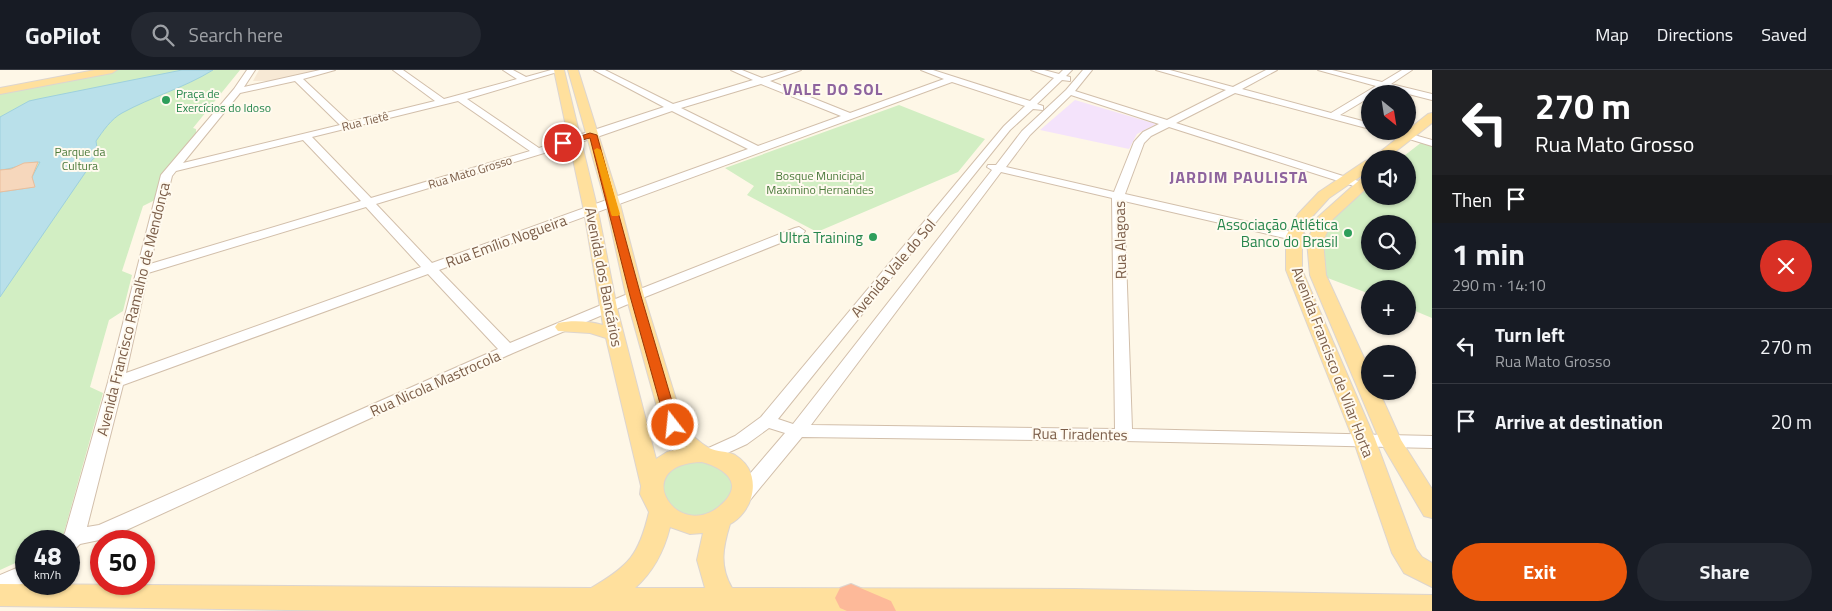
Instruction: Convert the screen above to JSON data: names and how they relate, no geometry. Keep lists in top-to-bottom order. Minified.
{"streets":{"main road":["Avenida dos Bancários","Avenida Francisco de Vilar Horta"],"street":["Rua Tietê","Rua Mato Grosso","Rua Alagoas","Rua Emílio Nogueira","Avenida Vale do Sol","Avenida Francisco Ramalho de Mendonça","Rua Nicola Mastrocola","Rua Tiradentes"]},"crossings":[["Rua Tietê","Avenida dos Bancários"],["Rua Tietê","Avenida Francisco Ramalho de Mendonça"],["Rua Mato Grosso","Avenida dos Bancários"],["Rua Mato Grosso","Avenida Francisco Ramalho de Mendonça"],["Rua Alagoas","Rua Tiradentes"],["Rua Emílio Nogueira","Avenida dos Bancários"],["Rua Emílio Nogueira","Avenida Francisco Ramalho de Mendonça"],["Avenida Vale do Sol","Avenida dos Bancários"],["Avenida Vale do Sol","Rua Tiradentes"],["Avenida dos Bancários","Rua Nicola Mastrocola"],["Avenida Francisco de Vilar Horta","Rua Tiradentes"]],"districts":["VALE DO SOL","JARDIM PAULISTA"],"parks":["Parque da Cultura","Bosque Municipal Maximino Hernandes"],"places":["Praça de Exercícios do Idoso","Associação Atlética Banco do Brasil","Ultra Training"],"north":"bottom right","page":{"header":"GoPilot","search":"Search here","nav":["Map","Directions","Saved"],"turn":["270 m","Rua Mato Grosso"],"map_buttons":["+","−"],"then":"Then","heading":["1 min","290 m · 14:10"],"list":[{"name":"Turn left","note":"Rua Mato Grosso","value":"270 m"},{"name":"Arrive at destination","value":"20 m"}],"speed":"48 km/h","limit":"50","buttons":["Exit","Share"]}}
